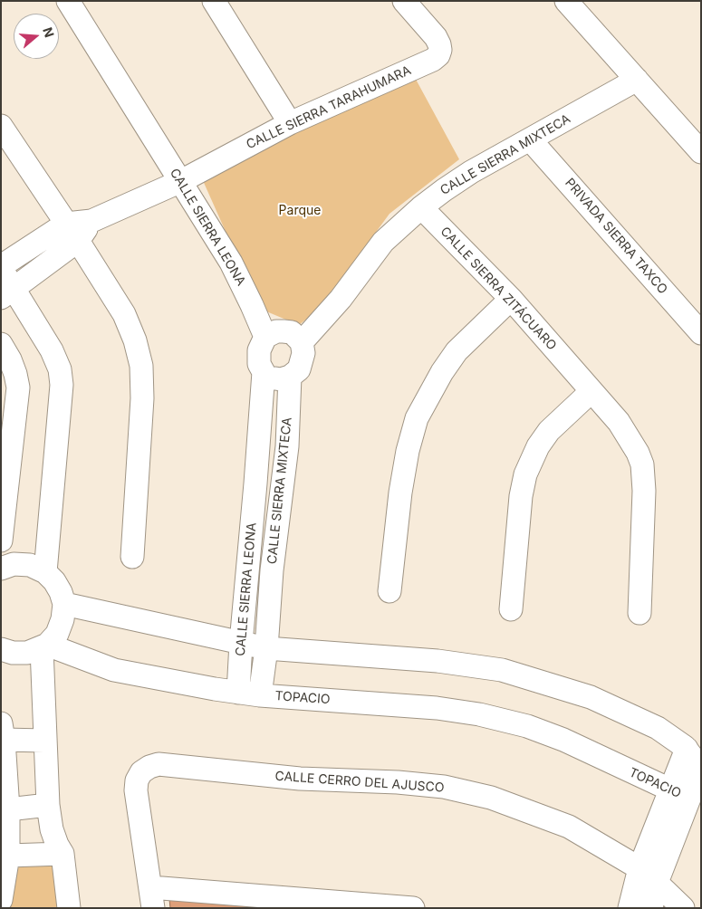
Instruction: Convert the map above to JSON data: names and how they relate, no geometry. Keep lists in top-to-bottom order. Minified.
{"streets":{"street":["CALLE SIERRA TARAHUMARA","CALLE SIERRA MIXTECA","CALLE SIERRA LEONA","PRIVADA SIERRA TAXCO","CALLE SIERRA ZITÁCUARO","TOPACIO","CALLE CERRO DEL AJUSCO"]},"crossings":[["CALLE SIERRA TARAHUMARA","CALLE SIERRA LEONA"],["CALLE SIERRA MIXTECA","CALLE SIERRA LEONA"],["CALLE SIERRA MIXTECA","PRIVADA SIERRA TAXCO"],["CALLE SIERRA MIXTECA","CALLE SIERRA ZITÁCUARO"],["CALLE SIERRA MIXTECA","TOPACIO"],["CALLE SIERRA LEONA","TOPACIO"]],"parks":["Parque"],"north":"right"}
